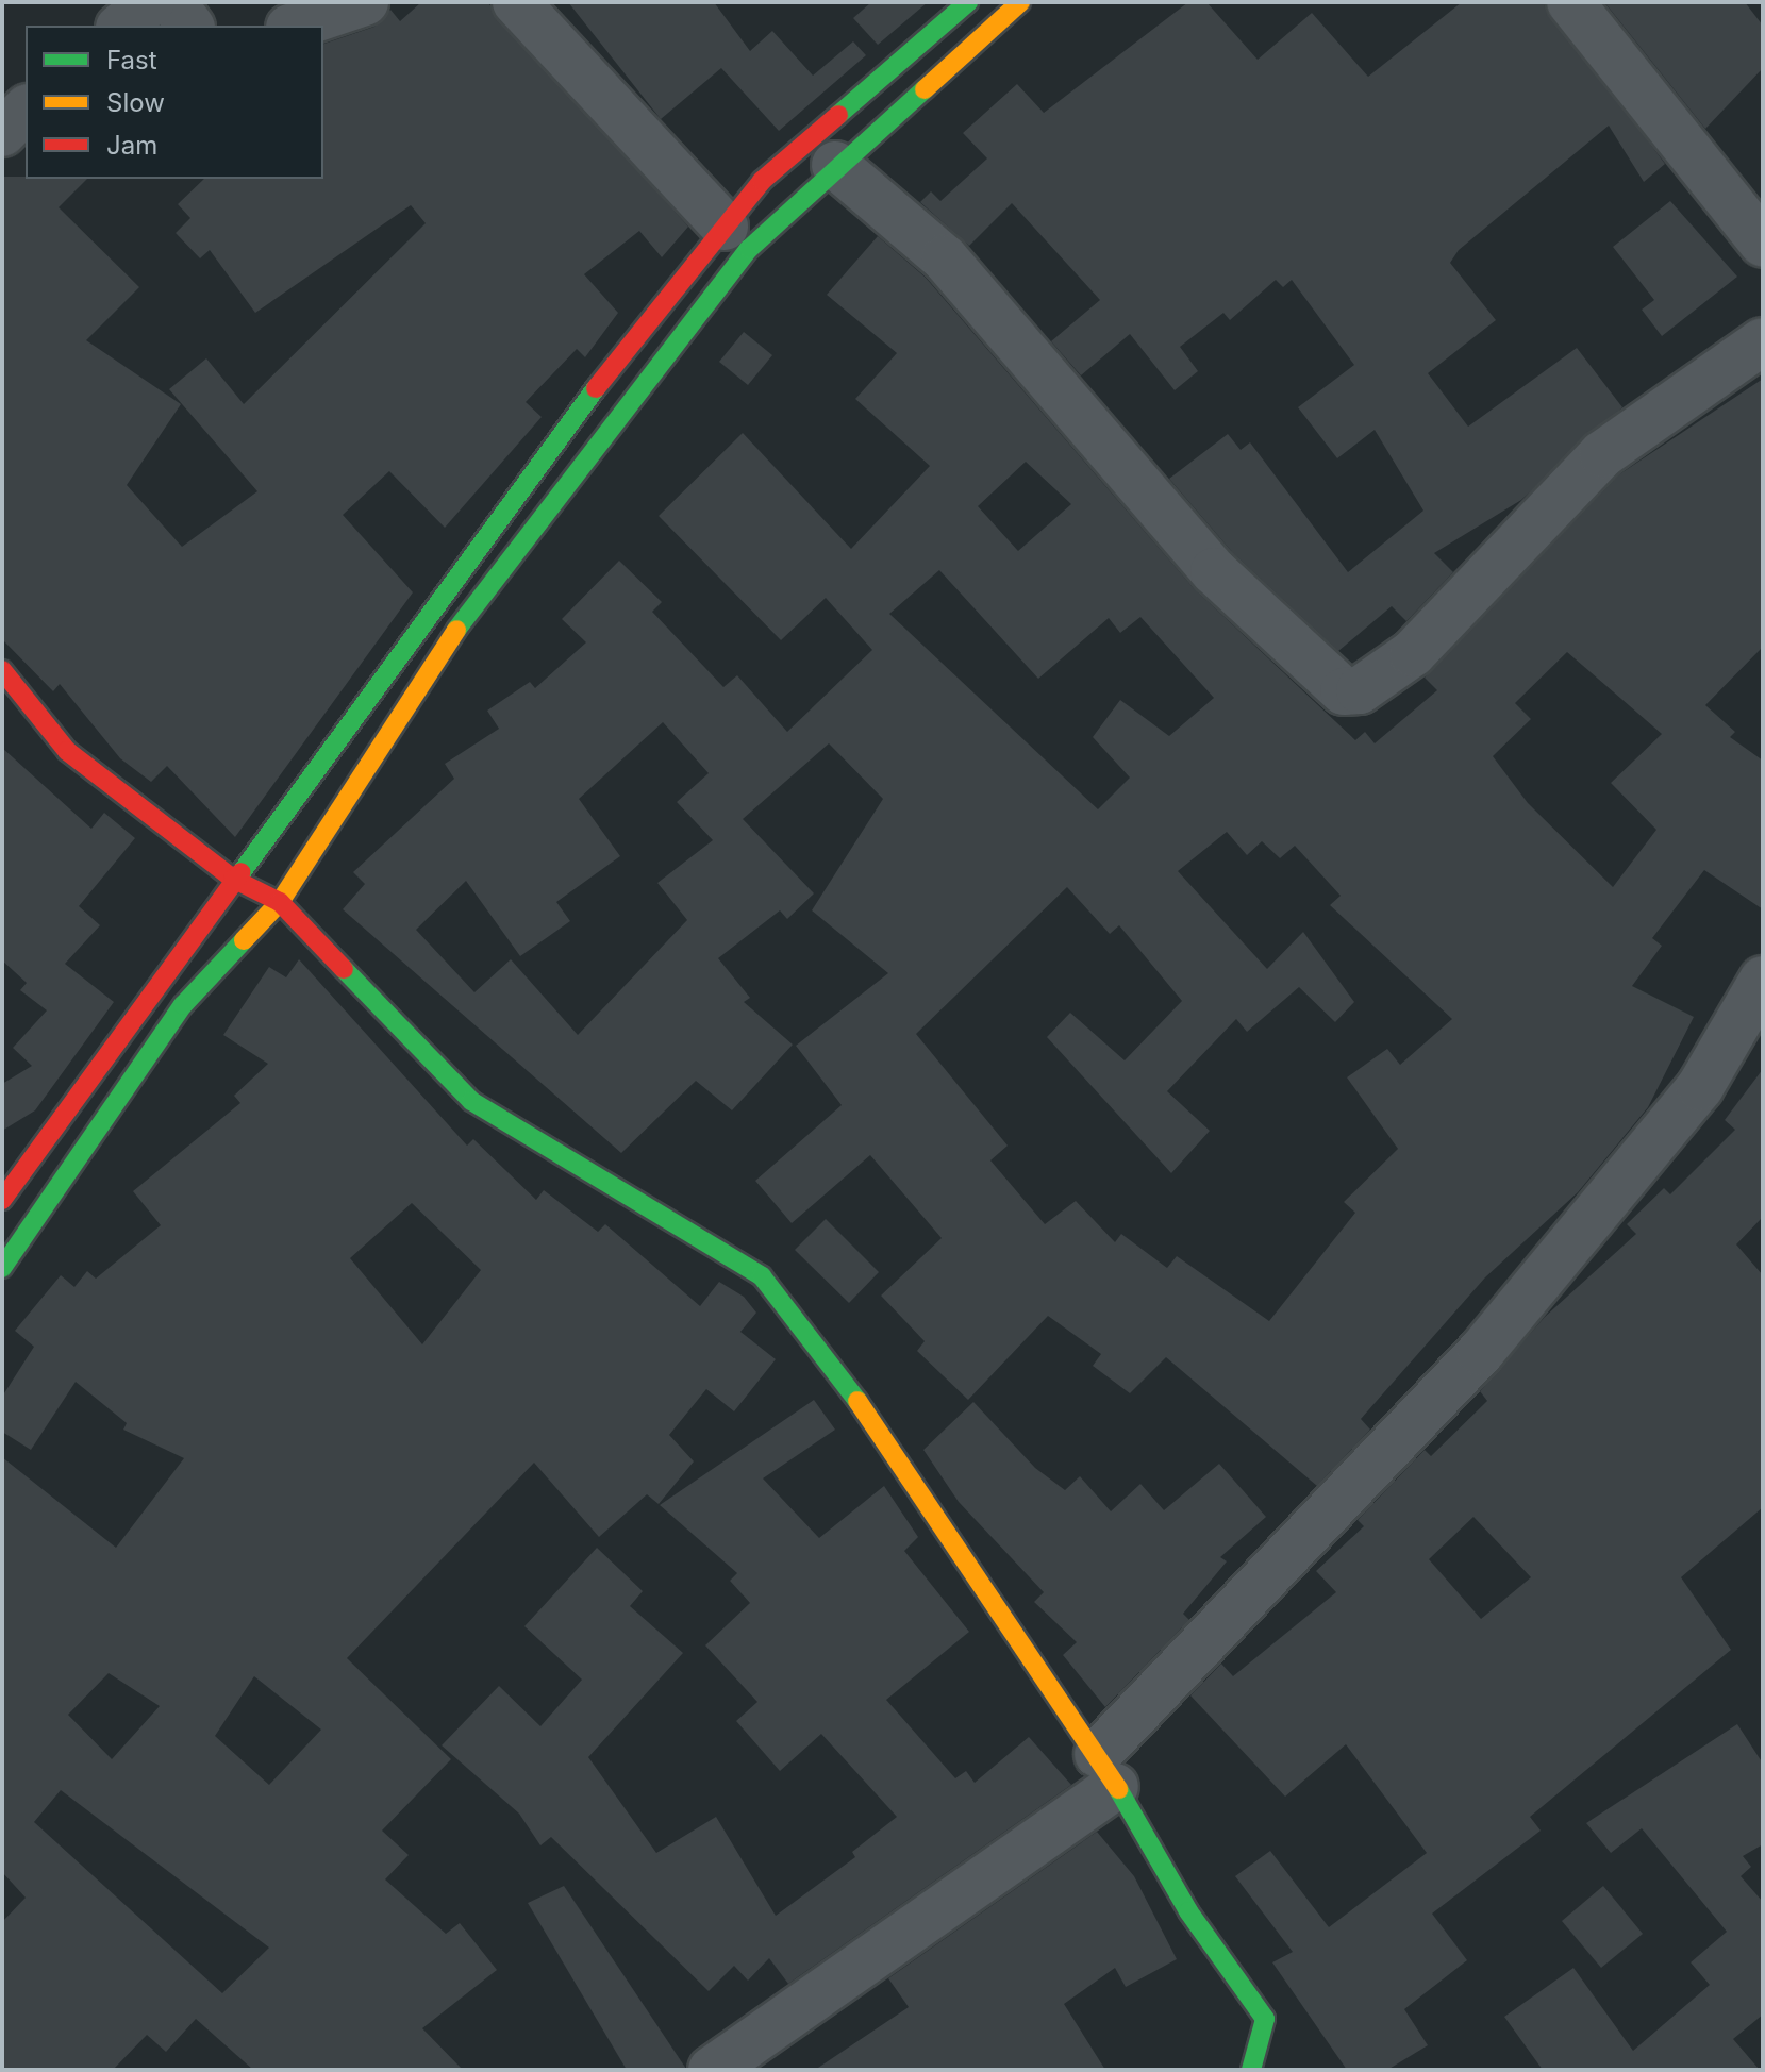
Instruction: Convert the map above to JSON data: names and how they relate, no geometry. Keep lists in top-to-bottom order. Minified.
{"legend":["Fast","Slow","Jam"]}
